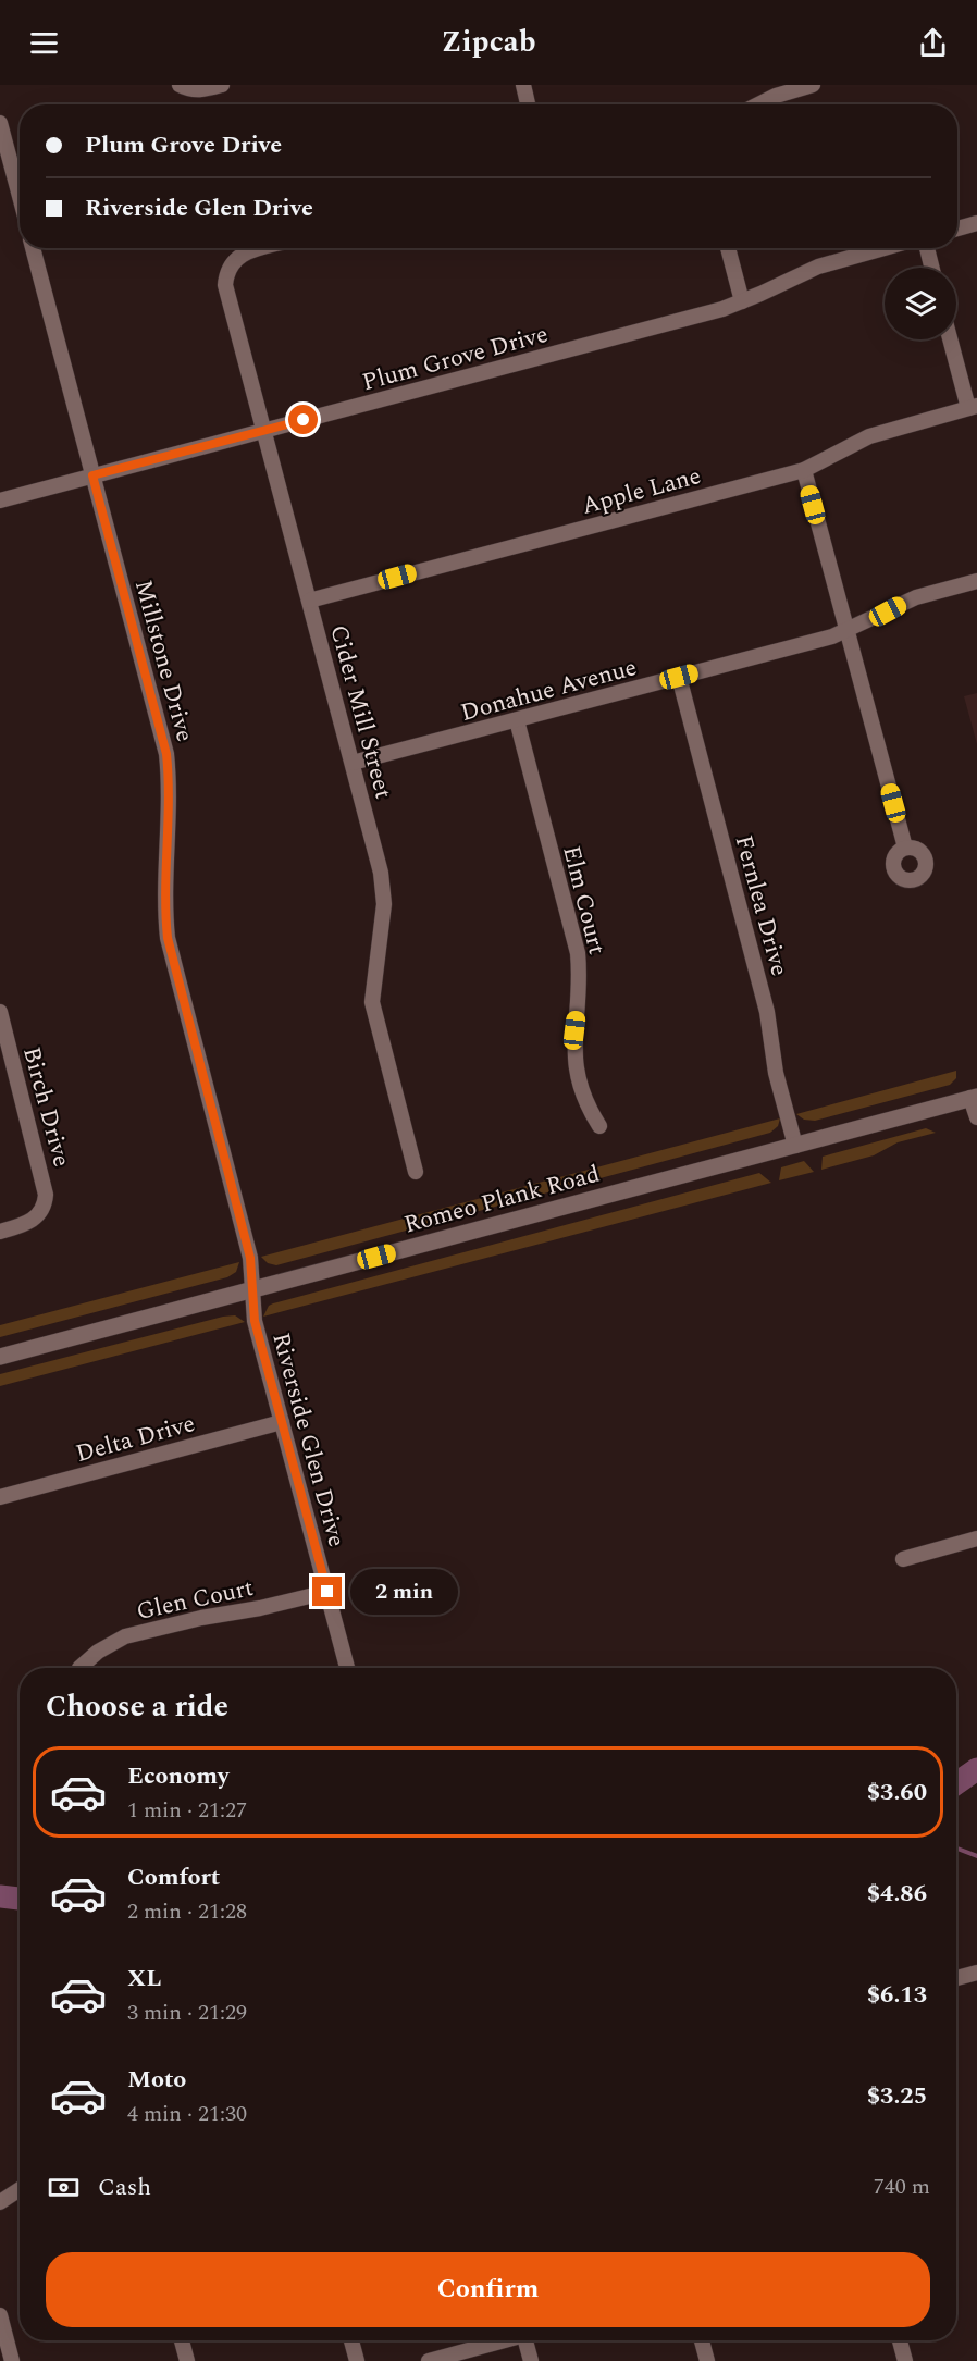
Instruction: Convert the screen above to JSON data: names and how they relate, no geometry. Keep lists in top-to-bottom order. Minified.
{"streets":{"main road":["Romeo Plank Road"],"street":["Plum Grove Drive","Apple Lane","Millstone Drive","Donahue Avenue","Cider Mill Street","Elm Court","Fernlea Drive","Birch Drive","Delta Drive","Riverside Glen Drive","Glen Court"]},"crossings":[["Plum Grove Drive","Millstone Drive"],["Plum Grove Drive","Cider Mill Street"],["Apple Lane","Cider Mill Street"],["Millstone Drive","Romeo Plank Road"],["Millstone Drive","Riverside Glen Drive"],["Donahue Avenue","Cider Mill Street"],["Donahue Avenue","Elm Court"],["Donahue Avenue","Fernlea Drive"],["Fernlea Drive","Romeo Plank Road"],["Romeo Plank Road","Riverside Glen Drive"],["Delta Drive","Riverside Glen Drive"],["Riverside Glen Drive","Glen Court"]],"page":{"header":"Zipcab","banner":["Plum Grove Drive","Riverside Glen Drive"],"bubble":"2 min","heading":"Choose a ride","list":[{"name":"Economy","note":"1 min · 21:27","value":"$3.60"},{"name":"Comfort","note":"2 min · 21:28","value":"$4.86"},{"name":"XL","note":"3 min · 21:29","value":"$6.13"},{"name":"Moto","note":"4 min · 21:30","value":"$3.25"}],"pay":["Cash","740 m"],"buttons":"Confirm"}}
